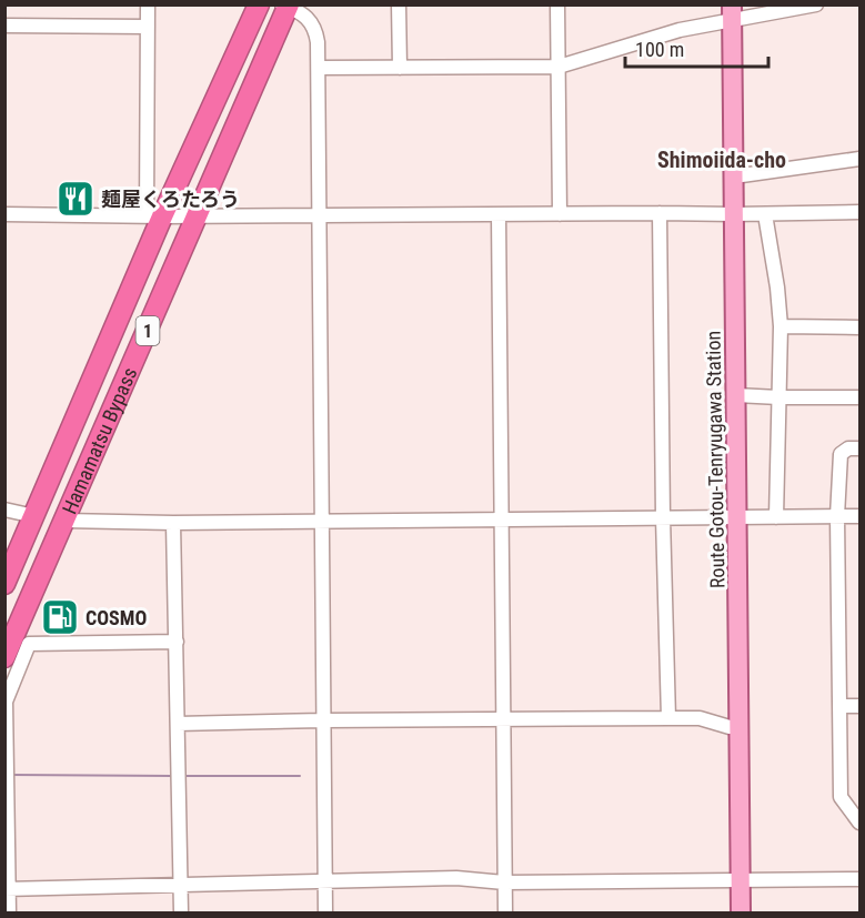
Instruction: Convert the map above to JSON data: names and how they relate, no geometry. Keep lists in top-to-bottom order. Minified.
{"streets":{"highway":["1","Hamamatsu Bypass"],"main road":["Route Gotou-Tenryugawa Station"]},"districts":["Shimoiida-cho"],"places":{"restaurant":["麺屋くろたろう"],"fuel station":["COSMO"]},"scale_bar":"100 m"}
